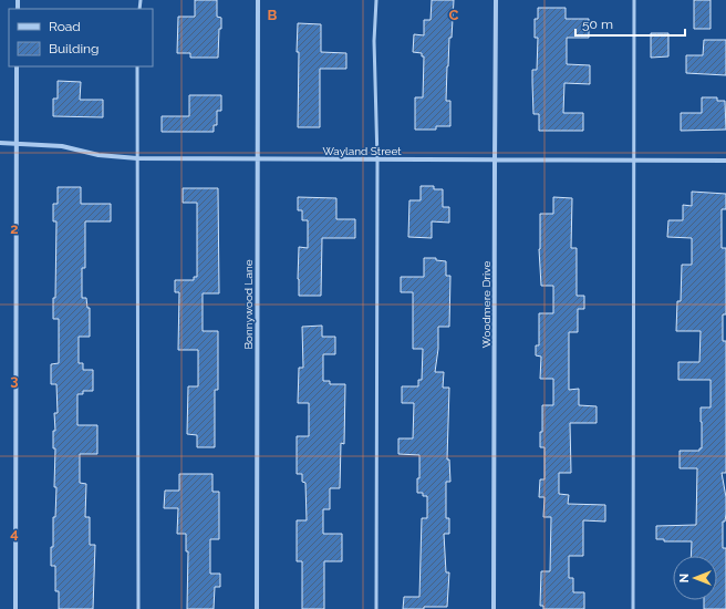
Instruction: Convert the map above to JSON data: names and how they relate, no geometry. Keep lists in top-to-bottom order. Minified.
{"streets":{"street":["Wayland Street","Bonnywood Lane","Woodmere Drive"]},"crossings":[["Wayland Street","Bonnywood Lane"],["Wayland Street","Woodmere Drive"]],"legend":["Road","Building"],"scale_bar":"50 m","north":"left","grid":{"columns":["B","C"],"rows":["2","3","4"]}}
